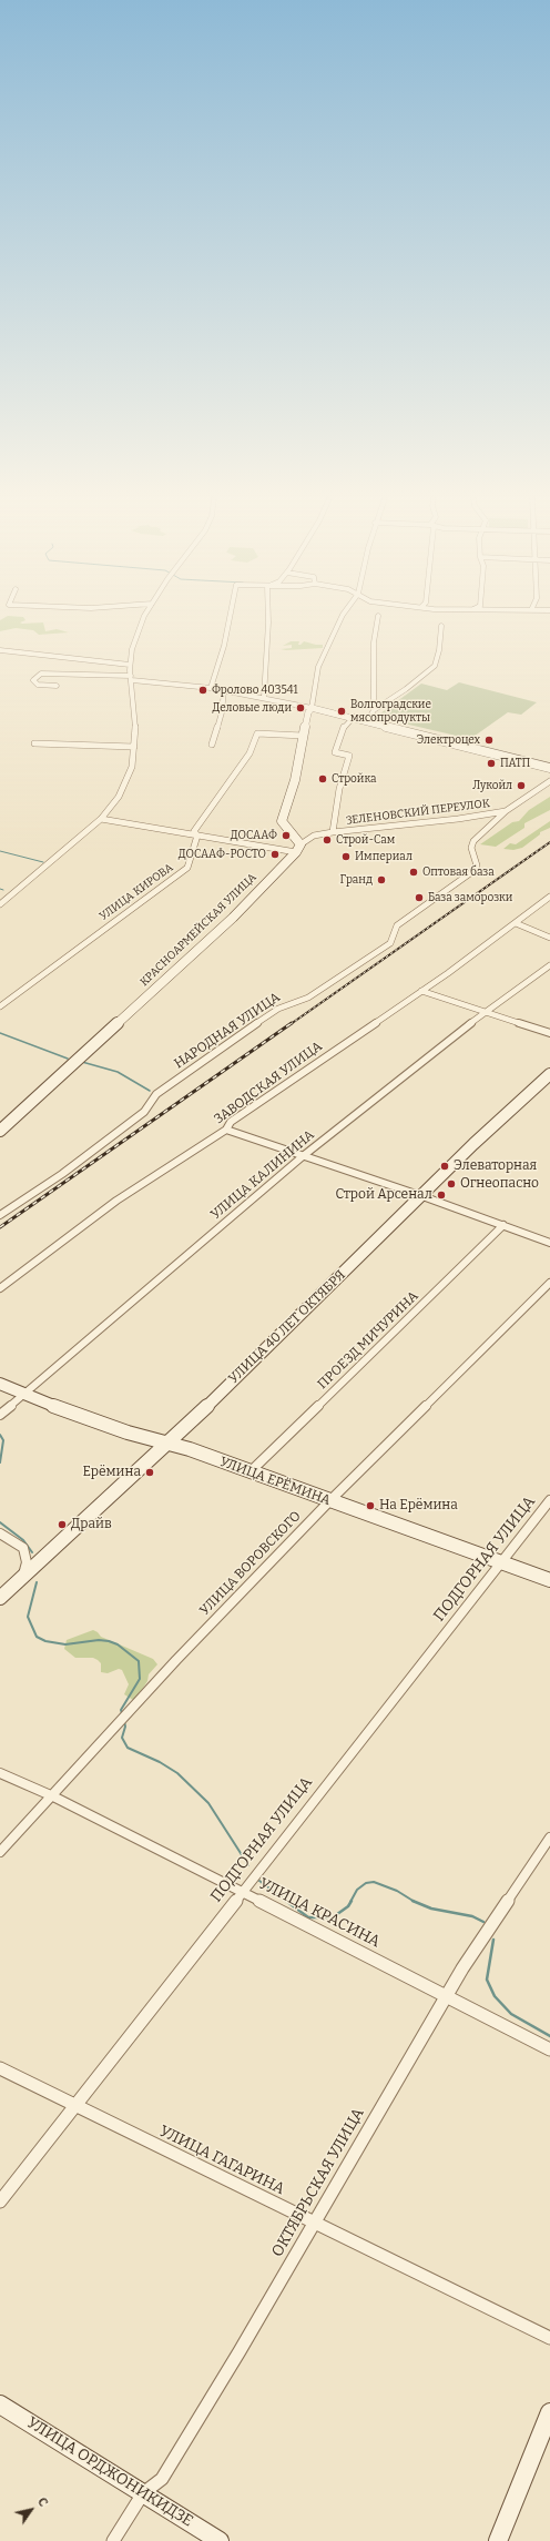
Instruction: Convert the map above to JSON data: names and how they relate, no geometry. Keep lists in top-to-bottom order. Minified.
{"streets":{"street":["ЗЕЛЕНОВСКИЙ ПЕРЕУЛОК","УЛИЦА КИРОВА","КРАСНОАРМЕЙСКАЯ УЛИЦА","НАРОДНАЯ УЛИЦА","ЗАВОДСКАЯ УЛИЦА","УЛИЦА КАЛИНИНА","УЛИЦА 40 ЛЕТ ОКТЯБРЯ","ПРОЕЗД МИЧУРИНА","УЛИЦА ЕРЁМИНА","ПОДГОРНАЯ УЛИЦА","УЛИЦА ВОРОВСКОГО","УЛИЦА КРАСИНА","УЛИЦА ГАГАРИНА","ОКТЯБРЬСКАЯ УЛИЦА","УЛИЦА ОРДЖОНИКИДЗЕ"]},"crossings":[["ЗЕЛЕНОВСКИЙ ПЕРЕУЛОК","КРАСНОАРМЕЙСКАЯ УЛИЦА"],["ЗЕЛЕНОВСКИЙ ПЕРЕУЛОК","НАРОДНАЯ УЛИЦА"],["УЛИЦА КАЛИНИНА","УЛИЦА ЕРЁМИНА"],["УЛИЦА 40 ЛЕТ ОКТЯБРЯ","УЛИЦА ЕРЁМИНА"],["ПРОЕЗД МИЧУРИНА","УЛИЦА ЕРЁМИНА"],["УЛИЦА ЕРЁМИНА","ПОДГОРНАЯ УЛИЦА"],["УЛИЦА ЕРЁМИНА","УЛИЦА ВОРОВСКОГО"],["ПОДГОРНАЯ УЛИЦА","УЛИЦА КРАСИНА"],["ПОДГОРНАЯ УЛИЦА","УЛИЦА ГАГАРИНА"],["УЛИЦА ВОРОВСКОГО","УЛИЦА КРАСИНА"],["УЛИЦА КРАСИНА","ОКТЯБРЬСКАЯ УЛИЦА"],["УЛИЦА ГАГАРИНА","ОКТЯБРЬСКАЯ УЛИЦА"],["ОКТЯБРЬСКАЯ УЛИЦА","УЛИЦА ОРДЖОНИКИДЗЕ"]],"places":["Фролово 403541","Деловые люди","Волгоградские мясопродукты","Электроцех","ПАТП","Стройка","Лукойл","ДОСААФ","Строй-Сам","ДОСААФ-РОСТО","Империал","Оптовая база","Гранд","База заморозки","Элеваторная","Огнеопасно","Строй Арсенал","Ерёмина","На Ерёмина","Драйв"],"north":"top right"}
